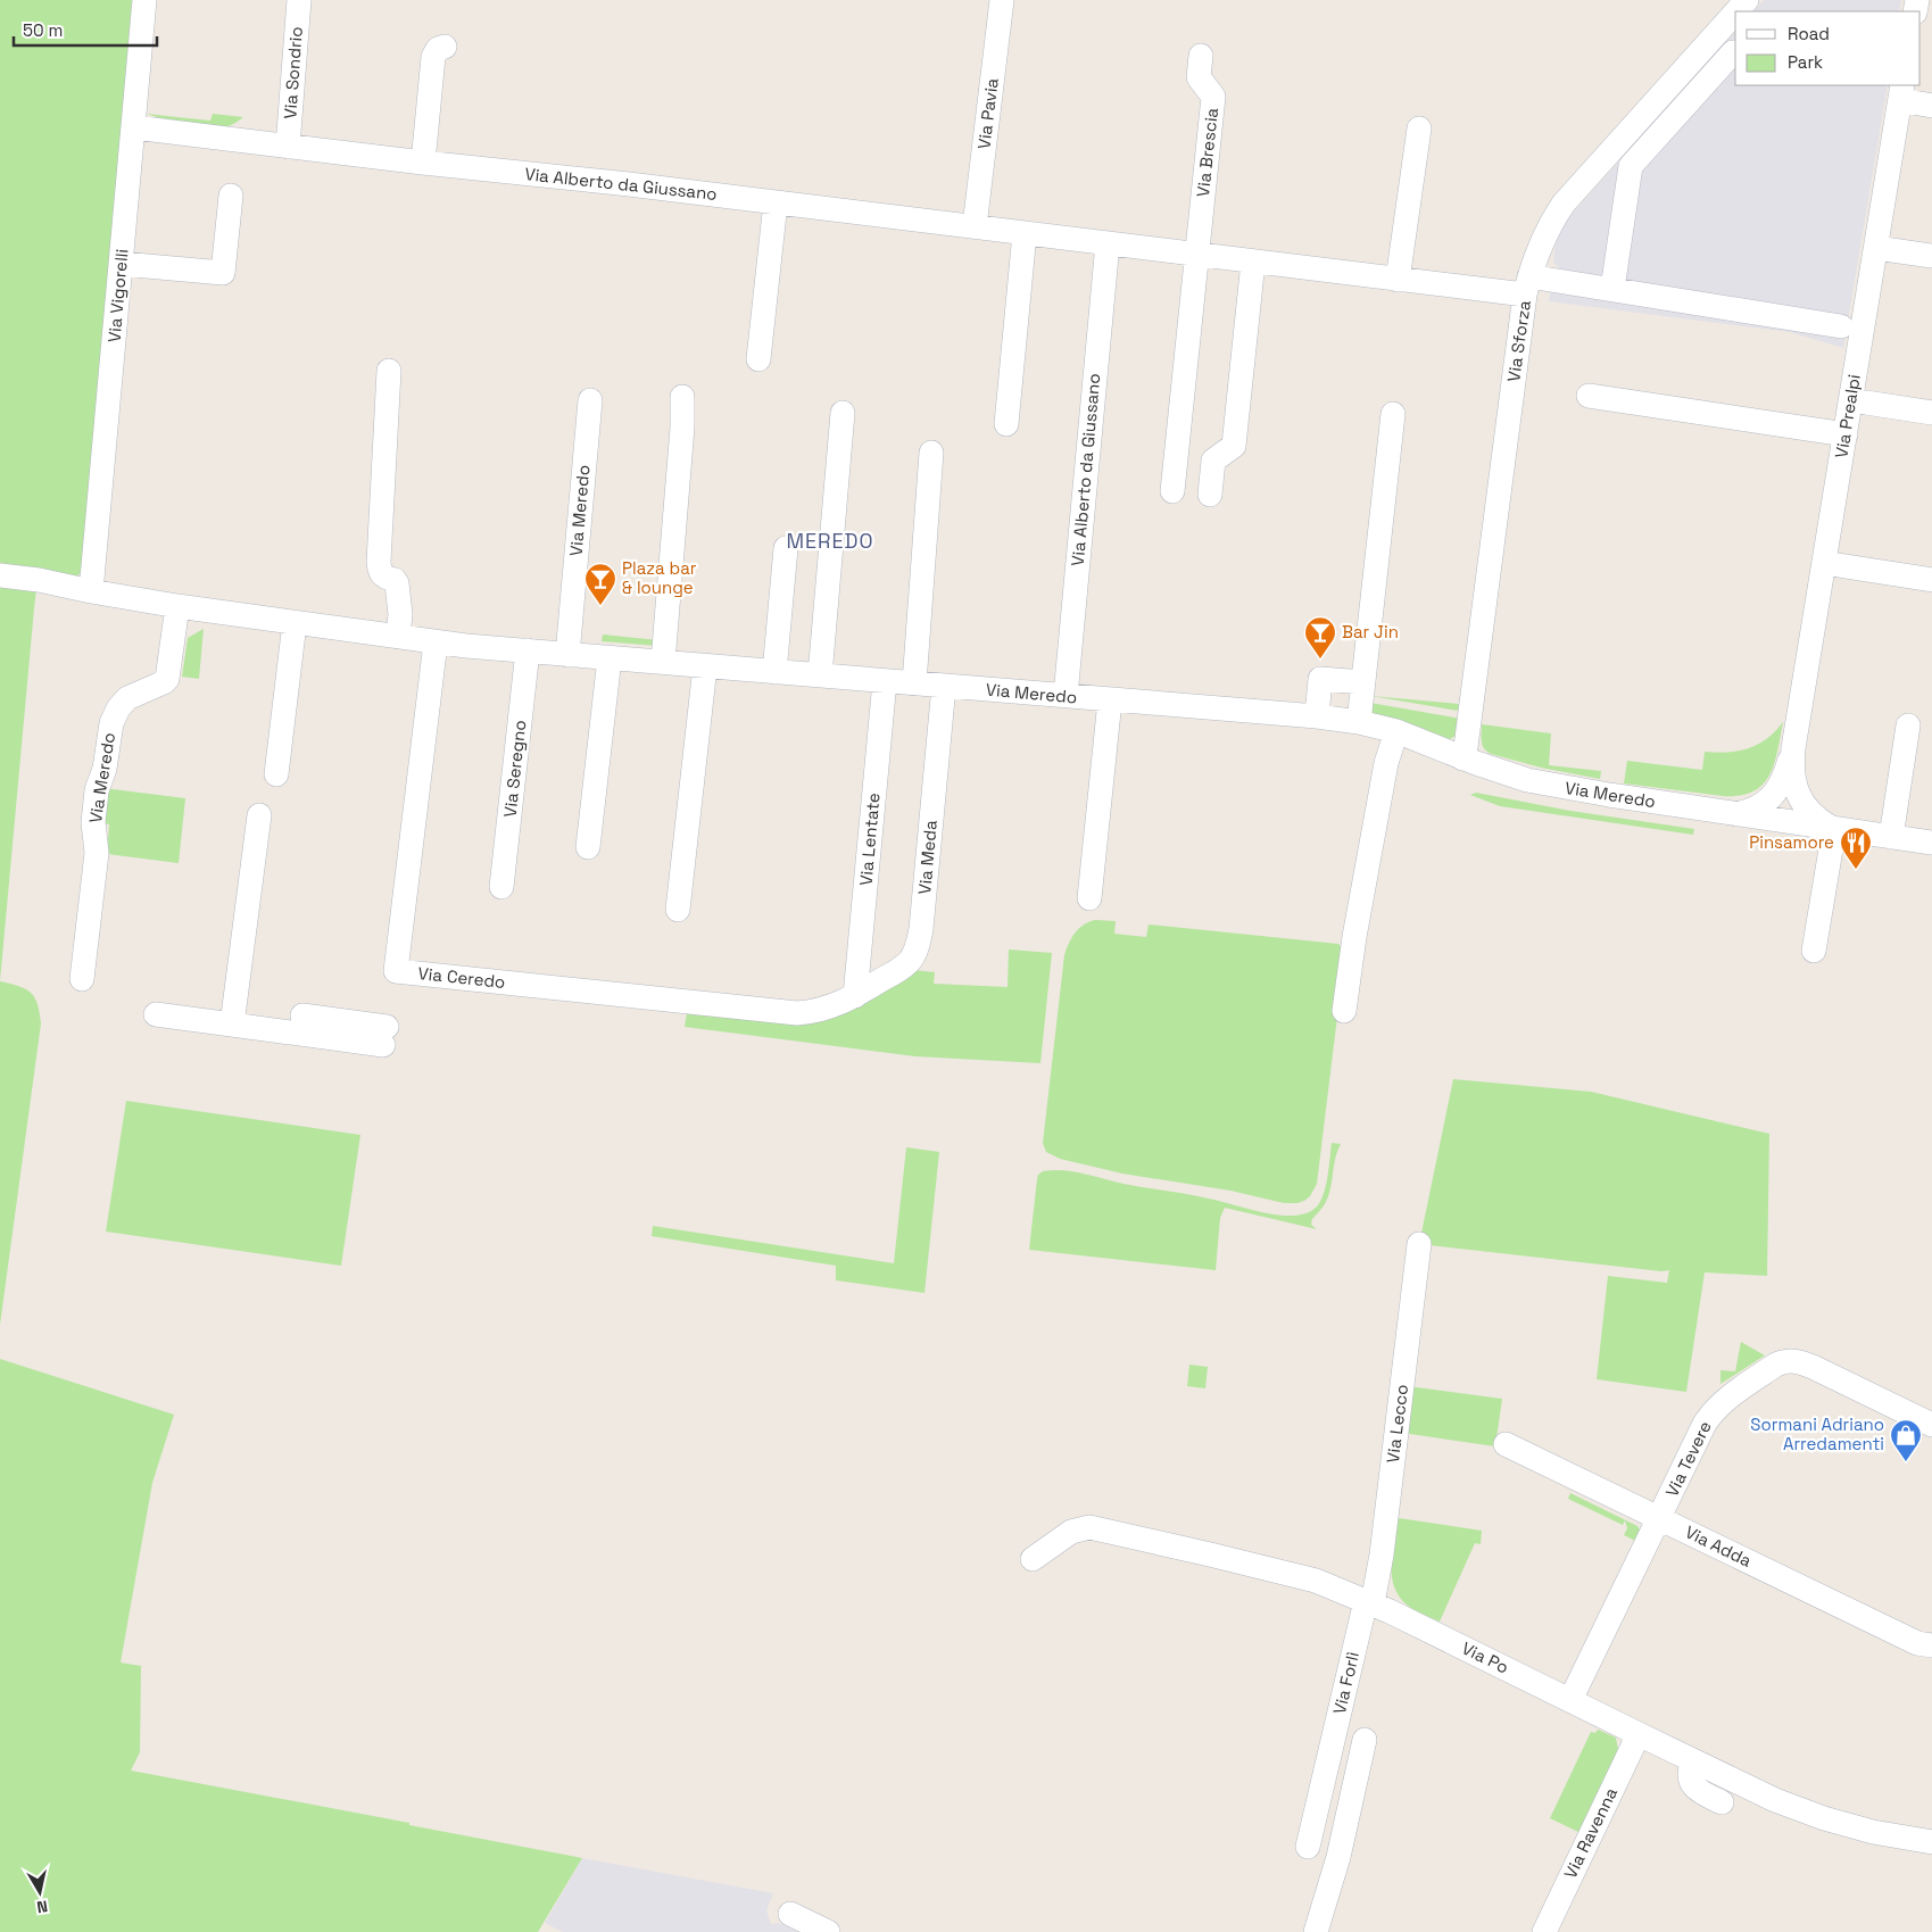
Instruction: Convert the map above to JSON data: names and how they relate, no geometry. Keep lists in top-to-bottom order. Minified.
{"streets":{"street":["Via Sondrio","Via Pavia","Via Brescia","Via Alberto da Giussano","Via Vigorelli","Via Sforza","Via Prealpi","Via Meredo","Via Seregno","Via Lentate","Via Meda","Via Ceredo","Via Lecco","Via Tevere","Via Adda","Via Po","Via Forlì","Via Ravenna"]},"crossings":[["Via Sondrio","Via Alberto da Giussano"],["Via Pavia","Via Alberto da Giussano"],["Via Brescia","Via Alberto da Giussano"],["Via Alberto da Giussano","Via Vigorelli"],["Via Alberto da Giussano","Via Sforza"],["Via Alberto da Giussano","Via Meredo"],["Via Vigorelli","Via Meredo"],["Via Sforza","Via Meredo"],["Via Prealpi","Via Meredo"],["Via Meredo","Via Seregno"],["Via Meredo","Via Lentate"],["Via Meredo","Via Meda"],["Via Meredo","Via Ceredo"],["Via Lentate","Via Meda"],["Via Lentate","Via Ceredo"],["Via Meda","Via Ceredo"],["Via Lecco","Via Po"],["Via Lecco","Via Forlì"],["Via Tevere","Via Adda"],["Via Tevere","Via Po"],["Via Po","Via Forlì"],["Via Po","Via Ravenna"]],"districts":["MEREDO"],"places":{"bar":["Plaza bar & lounge","Bar Jin"],"restaurant":["Pinsamore"],"shop":["Sormani Adriano Arredamenti"]},"legend":["Road","Park"],"scale_bar":"50 m","north":"bottom"}
